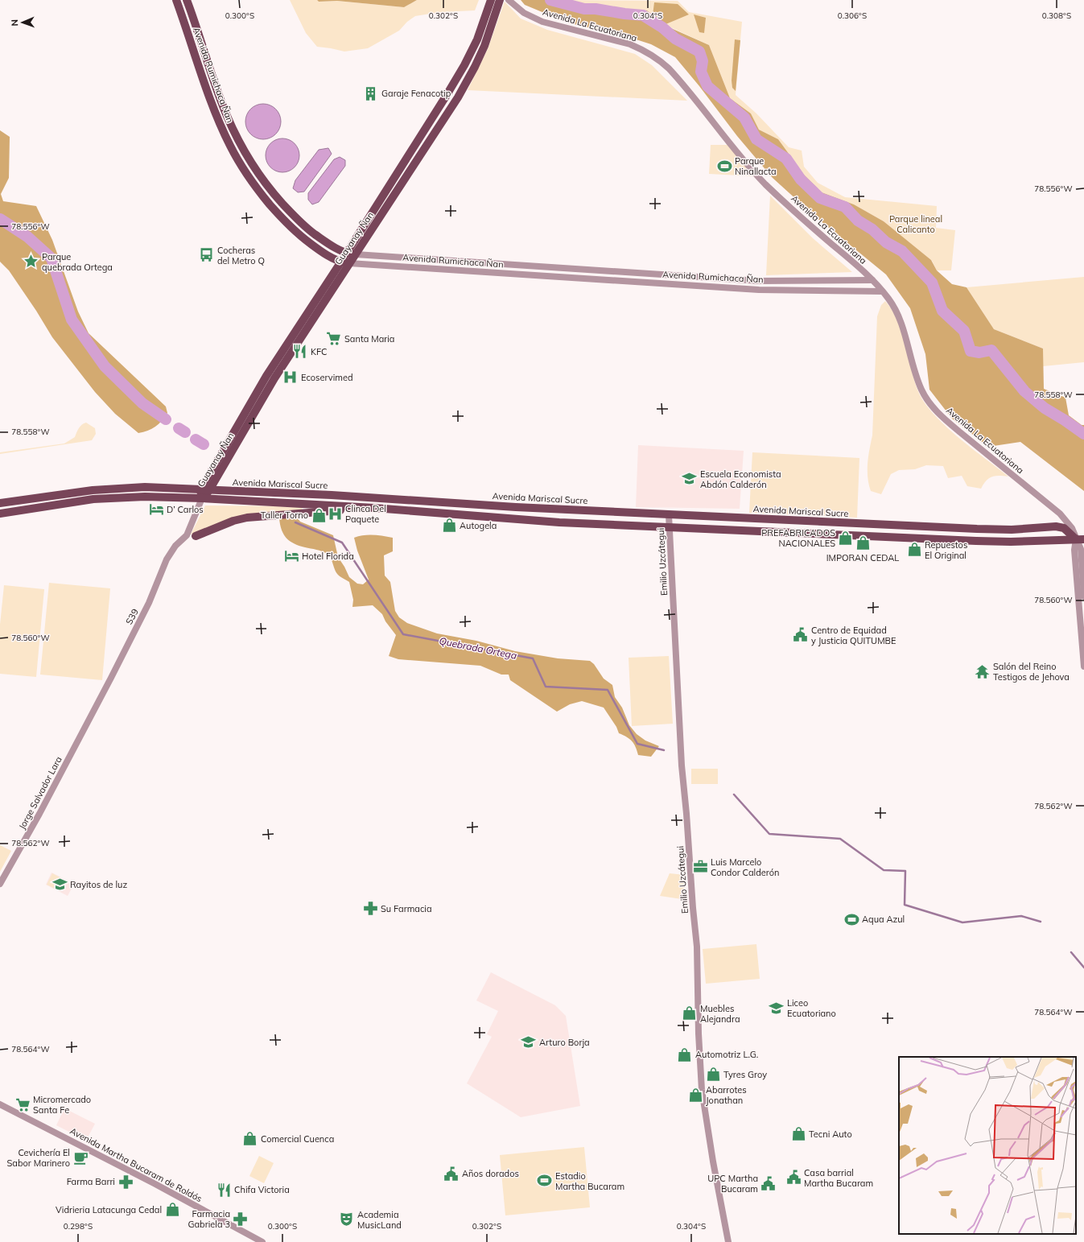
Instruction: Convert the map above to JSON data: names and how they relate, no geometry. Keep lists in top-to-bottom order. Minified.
{"streets":{"main road":["Avenida Rumichaca Ñan","Guayanay Ñan","Avenida Mariscal Sucre"],"street":["Avenida La Ecuatoriana","Emilio Uzcátegui","S39","Jorge Salvador Lara","Avenida Martha Bucaram de Roldós"]},"crossings":[["Avenida La Ecuatoriana","Avenida Rumichaca Ñan"],["Avenida La Ecuatoriana","Avenida Mariscal Sucre"],["Avenida Rumichaca Ñan","Guayanay Ñan"],["Guayanay Ñan","Avenida Mariscal Sucre"],["Guayanay Ñan","S39"],["Avenida Mariscal Sucre","Emilio Uzcátegui"],["Avenida Mariscal Sucre","S39"],["S39","Jorge Salvador Lara"]],"water":["Quebrada Ortega"],"parks":["Parque lineal Calicanto"],"places":{"building":["Garaje Fenacotip"],"sports":["Parque Ninallacta","Aqua Azul","Estadio Martha Bucaram"],"bus stop":["Cocheras del Metro Q"],"place":["Parque quebrada Ortega"],"supermarket":["Santa Maria","Micromercado Santa Fe"],"restaurant":["KFC","Chifa Victoria"],"hospital":["Ecoservimed","Clinca Del Paquete"],"school or university":["Escuela Economista Abdón Calderón","Rayitos de luz","Liceo Ecuatoriano","Arturo Borja"],"hotel":["D’ Carlos","Hotel Florida"],"shop":["Taller Torno","Autogela","PREFABRICADOS NACIONALES","IMPORAN CEDAL","Repuestos El Original","Muebles Alejandra","Automotriz L.G.","Tyres Groy","Abarrotes Jonathan","Tecni Auto","Comercial Cuenca","Vidrieria Latacunga Cedal"],"public building":["Centro de Equidad y Justicia QUITUMBE","Años dorados","Casa barrial Martha Bucaram","UPC Martha Bucaram"],"temple":["Salón del Reino Testigos de Jehova"],"office":["Luis Marcelo Condor Calderón"],"pharmacy":["Su Farmacia","Farma Barri","Farmacia Gabriela 3"],"cafe":["Cevichería El Sabor Marinero"],"theatre":["Academia MusicLand"]},"north":"left","coordinates":["0.300°S","0.302°S","0.304°S","0.306°S","0.308°S","78.556°W","78.558°W","78.560°W","78.562°W","78.564°W","0.298°S"]}
